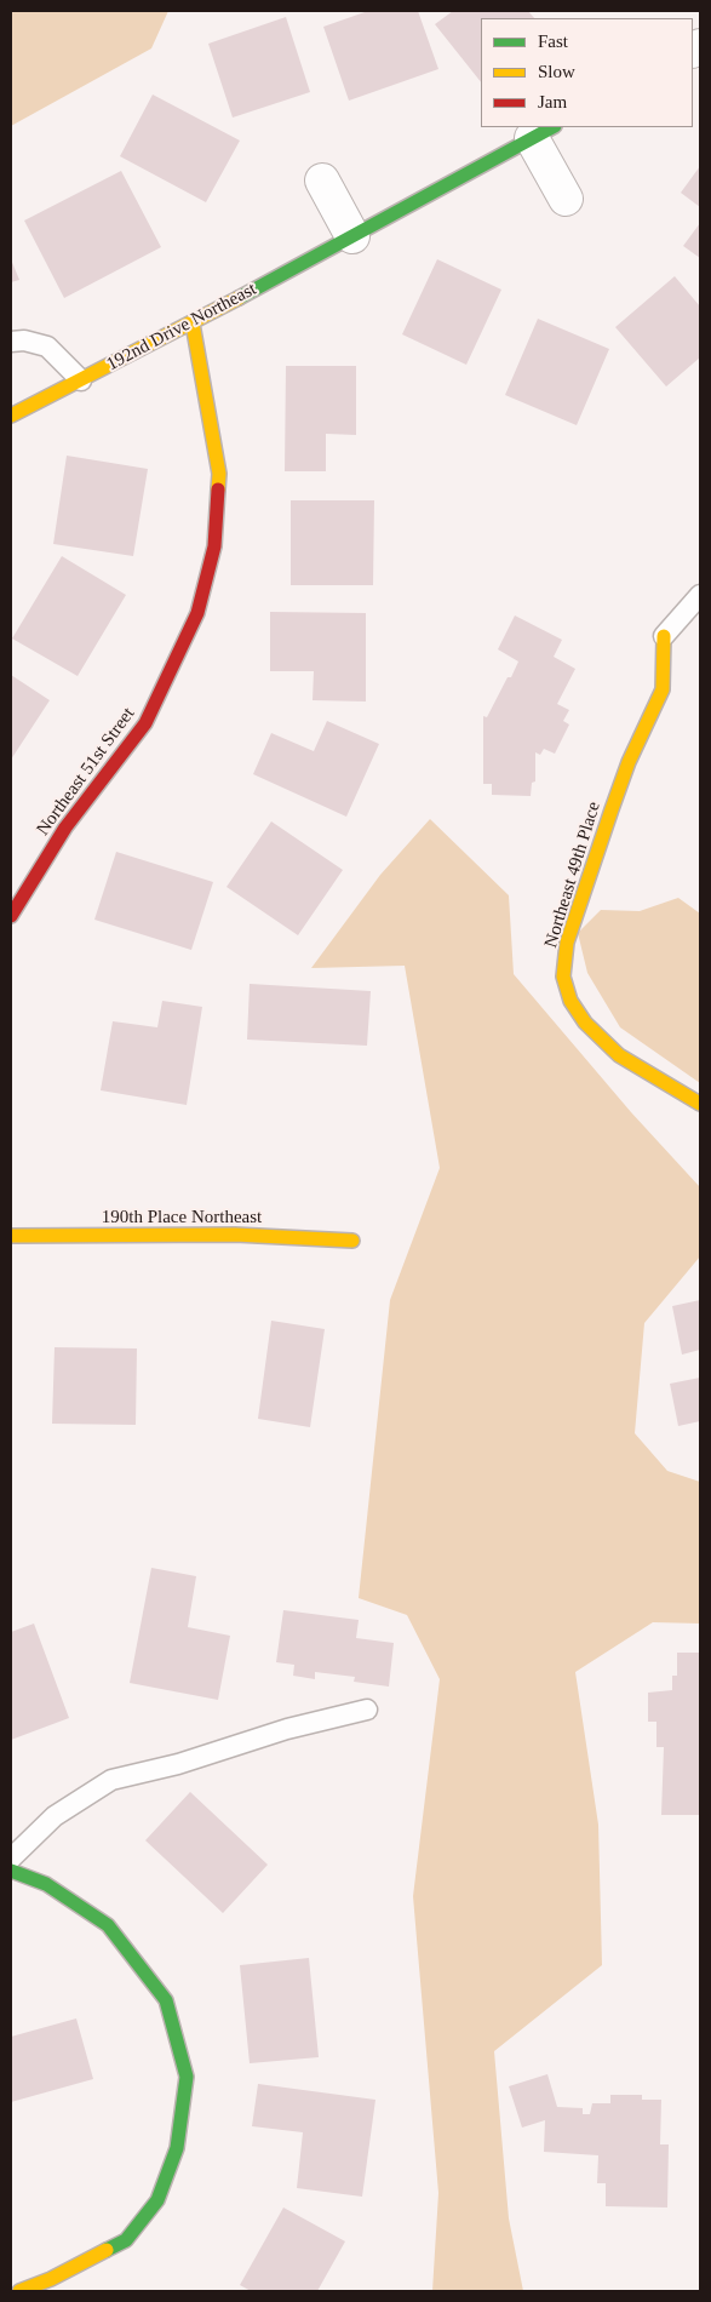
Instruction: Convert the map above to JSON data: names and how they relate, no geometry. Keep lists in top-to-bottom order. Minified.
{"streets":{"street":["192nd Drive Northeast","Northeast 51st Street","Northeast 49th Place","190th Place Northeast"]},"crossings":[["192nd Drive Northeast","Northeast 51st Street"]],"legend":["Fast","Slow","Jam"]}
